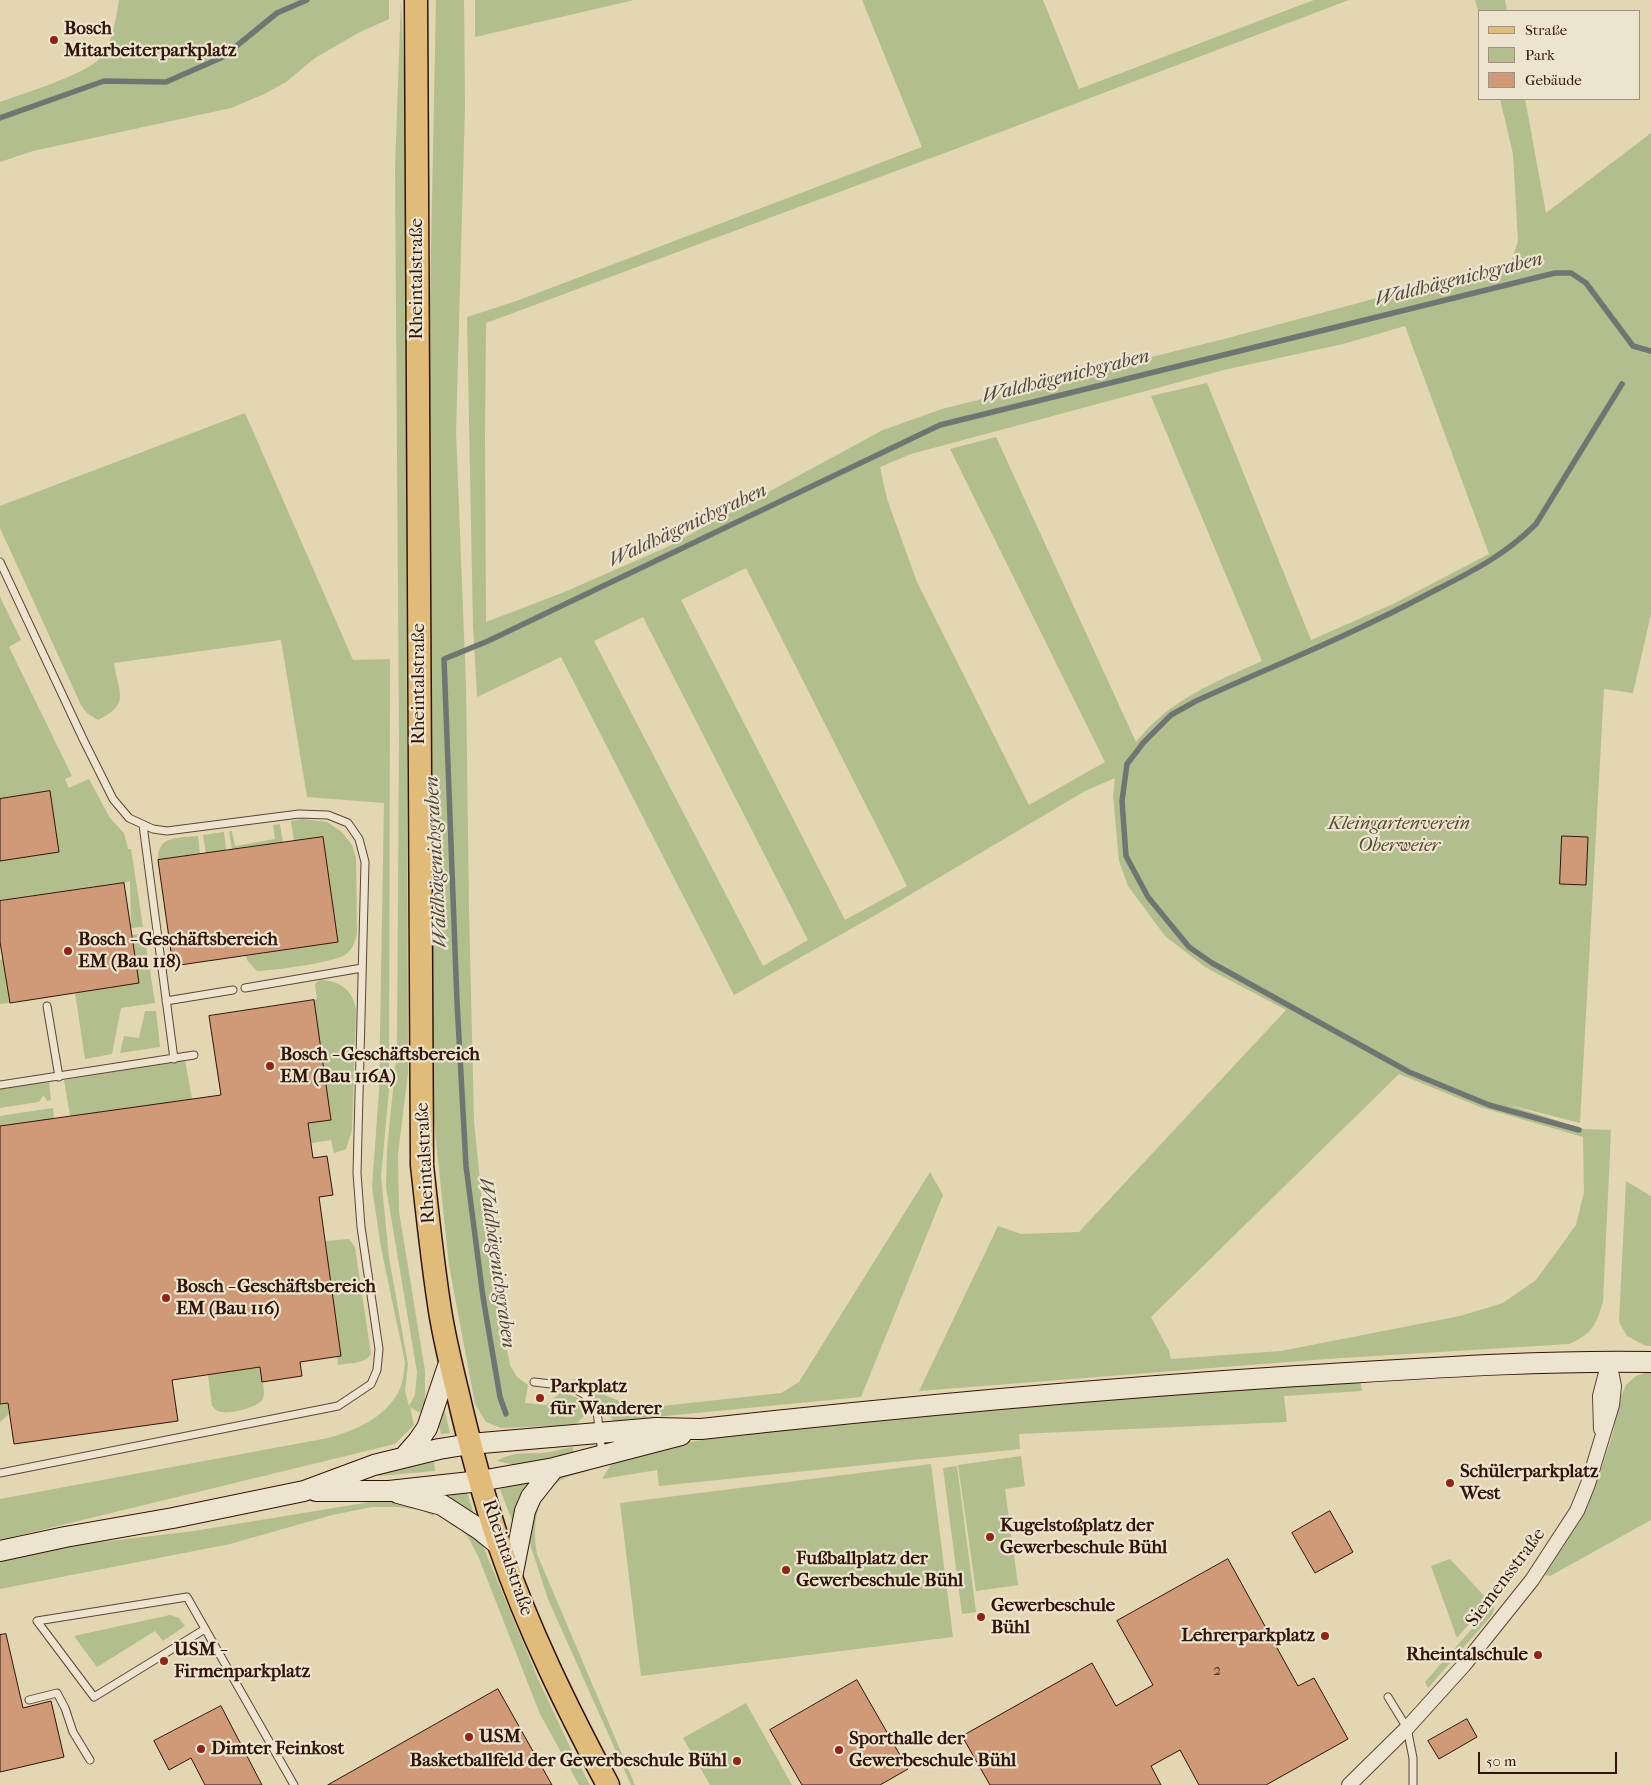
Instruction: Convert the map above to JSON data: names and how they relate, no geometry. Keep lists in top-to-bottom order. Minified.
{"streets":{"main road":["Rheintalstraße"],"street":["Siemensstraße"]},"water":["Waldhägenichgraben"],"parks":["Kleingartenverein Oberweier"],"places":["Bosch Mitarbeiterparkplatz","Bosch - Geschäftsbereich EM (Bau 118)","Bosch - Geschäftsbereich EM (Bau 116A)","Bosch - Geschäftsbereich EM (Bau 116)","Parkplatz für Wanderer","Schülerparkplatz West","Kugelstoßplatz der Gewerbeschule Bühl","Fußballplatz der Gewerbeschule Bühl","Gewerbeschule Bühl","Lehrerparkplatz","Rheintalschule","USM - Firmenparkplatz","USM","Dimter Feinkost","Sporthalle der Gewerbeschule Bühl","Basketballfeld der Gewerbeschule Bühl"],"house_numbers":["2"],"legend":["Straße","Park","Gebäude"],"scale_bar":"50 m"}
